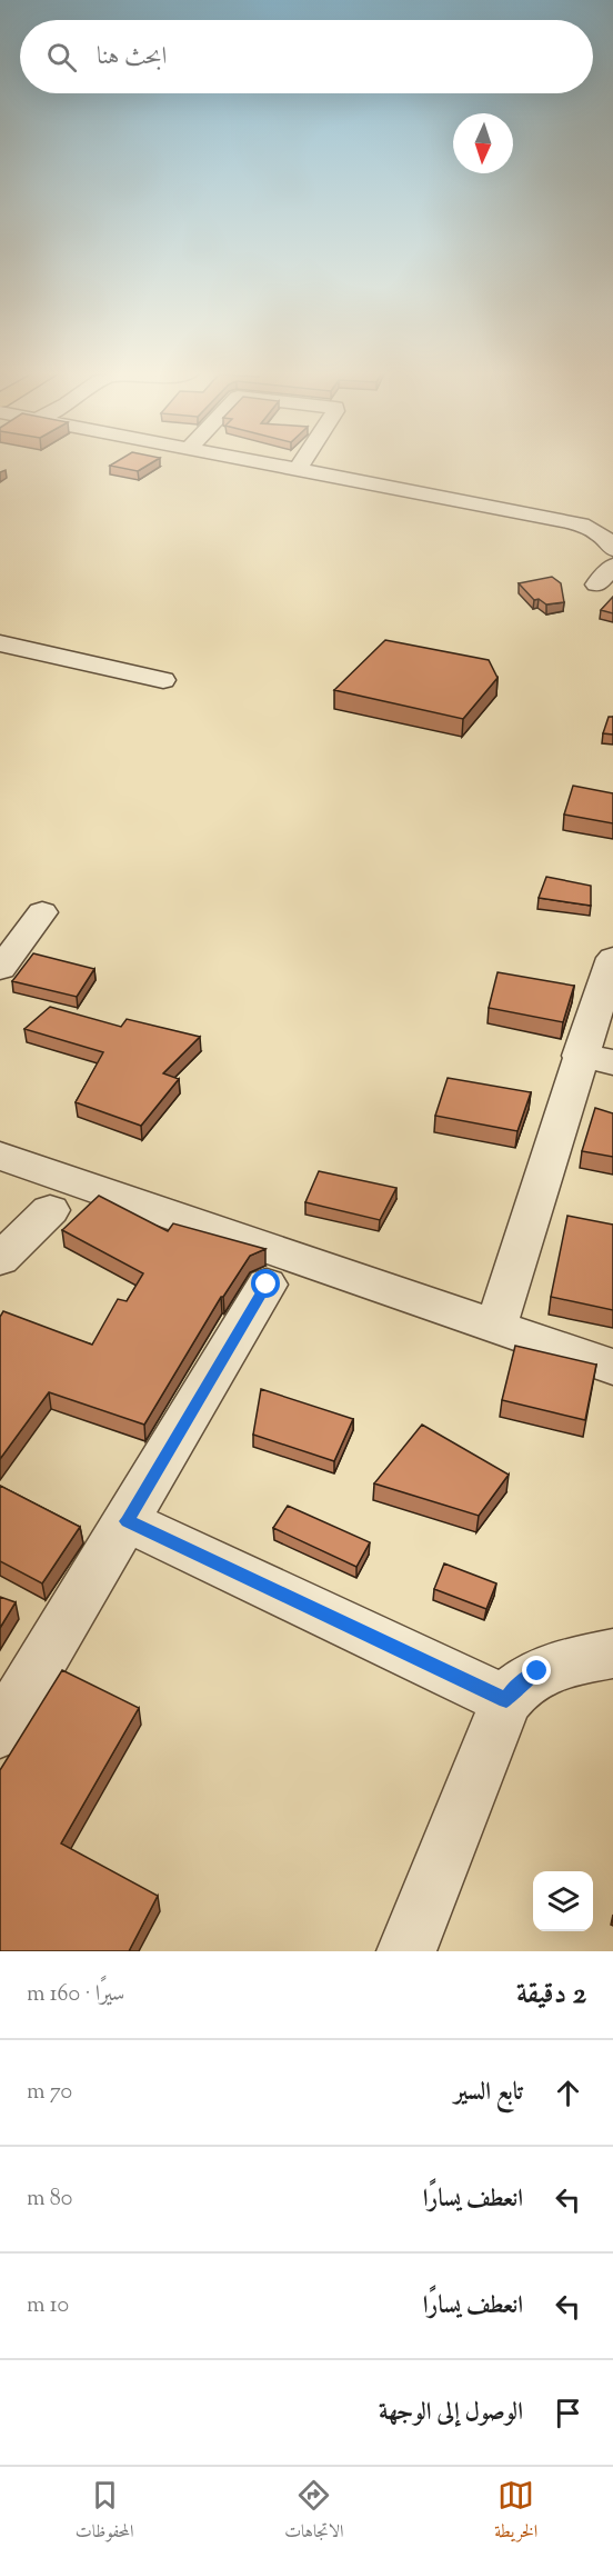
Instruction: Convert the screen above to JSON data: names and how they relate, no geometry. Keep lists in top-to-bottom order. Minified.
{"north":"bottom","page":{"search":"ابحث هنا","heading":["2 دقيقة","سيرًا · 160 m"],"list":[["تابع السير","70 m"],["انعطف يسارًا","80 m"],["انعطف يسارًا","10 m"],"الوصول إلى الوجهة"],"nav":["الخريطة","الاتجاهات","المحفوظات"]}}
